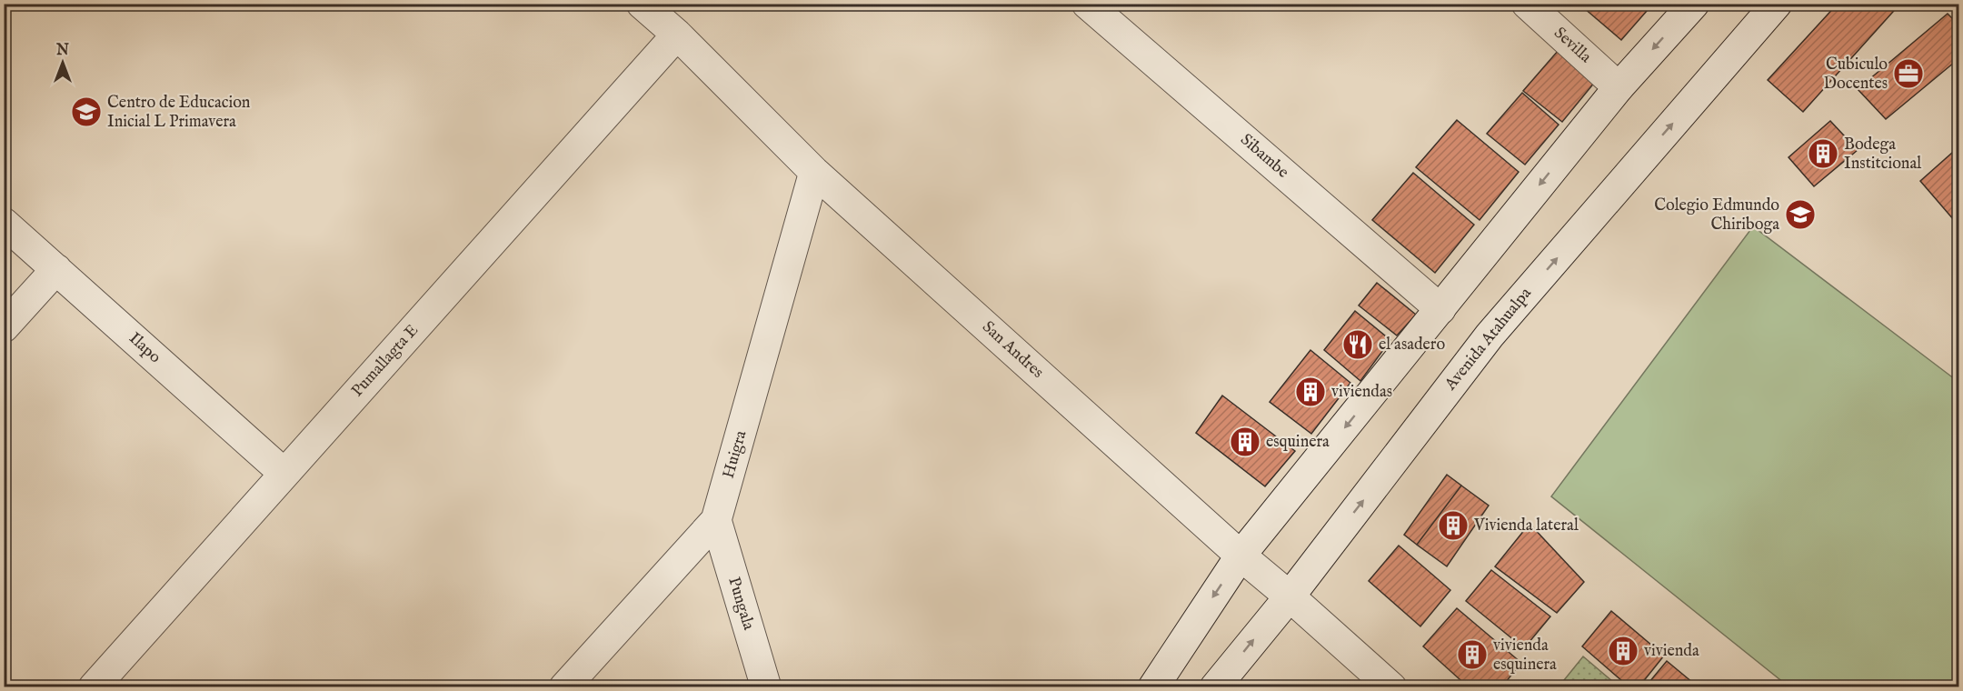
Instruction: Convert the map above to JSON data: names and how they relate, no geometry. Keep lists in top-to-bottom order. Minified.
{"streets":{"street":["Sevilla","Sibambe","Avenida Atahualpa","Ilapo","San Andres","Pumallagta E","Huigra","Pungala"]},"crossings":[["Avenida Atahualpa","San Andres"],["Ilapo","Pumallagta E"],["San Andres","Pumallagta E"],["San Andres","Huigra"],["Huigra","Pungala"]],"places":{"office":["Cubiculo Docentes"],"school or university":["Centro de Educacion Inicial L Primavera","Colegio Edmundo Chiriboga"],"building":["Bodega Institcional","viviendas","esquinera","Vivienda lateral","vivienda","vivienda esquinera"],"restaurant":["el asadero"]},"north":"top"}
